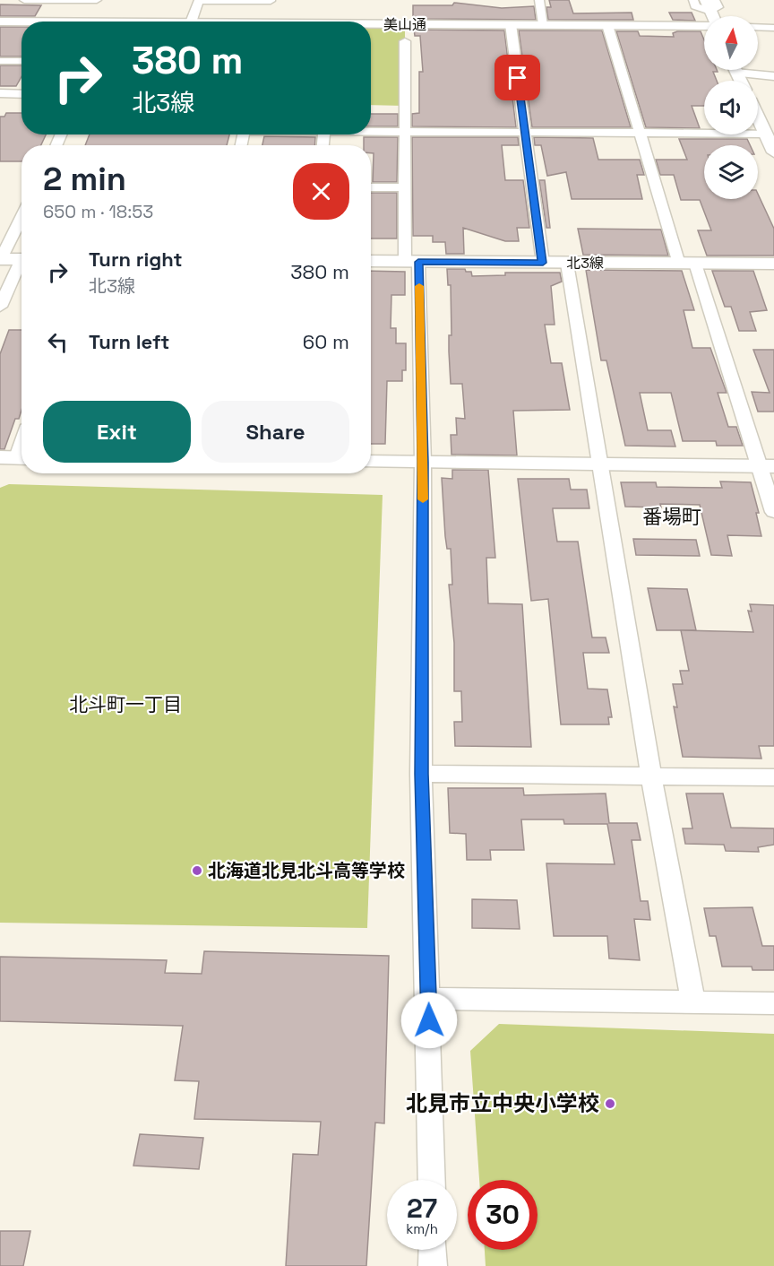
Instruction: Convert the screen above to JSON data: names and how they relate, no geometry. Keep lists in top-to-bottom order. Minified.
{"streets":{"street":["美山通","北3線"]},"districts":["番場町","北斗町一丁目"],"places":["北海道北見北斗高等学校","北見市立中央小学校"],"north":"top","page":{"turn":["380 m","北3線"],"heading":["2 min","650 m · 18:53"],"list":[{"name":"Turn right","note":"北3線","value":"380 m"},{"name":"Turn left","value":"60 m"}],"buttons":["Exit","Share"],"speed":"27 km/h","limit":"30"}}
